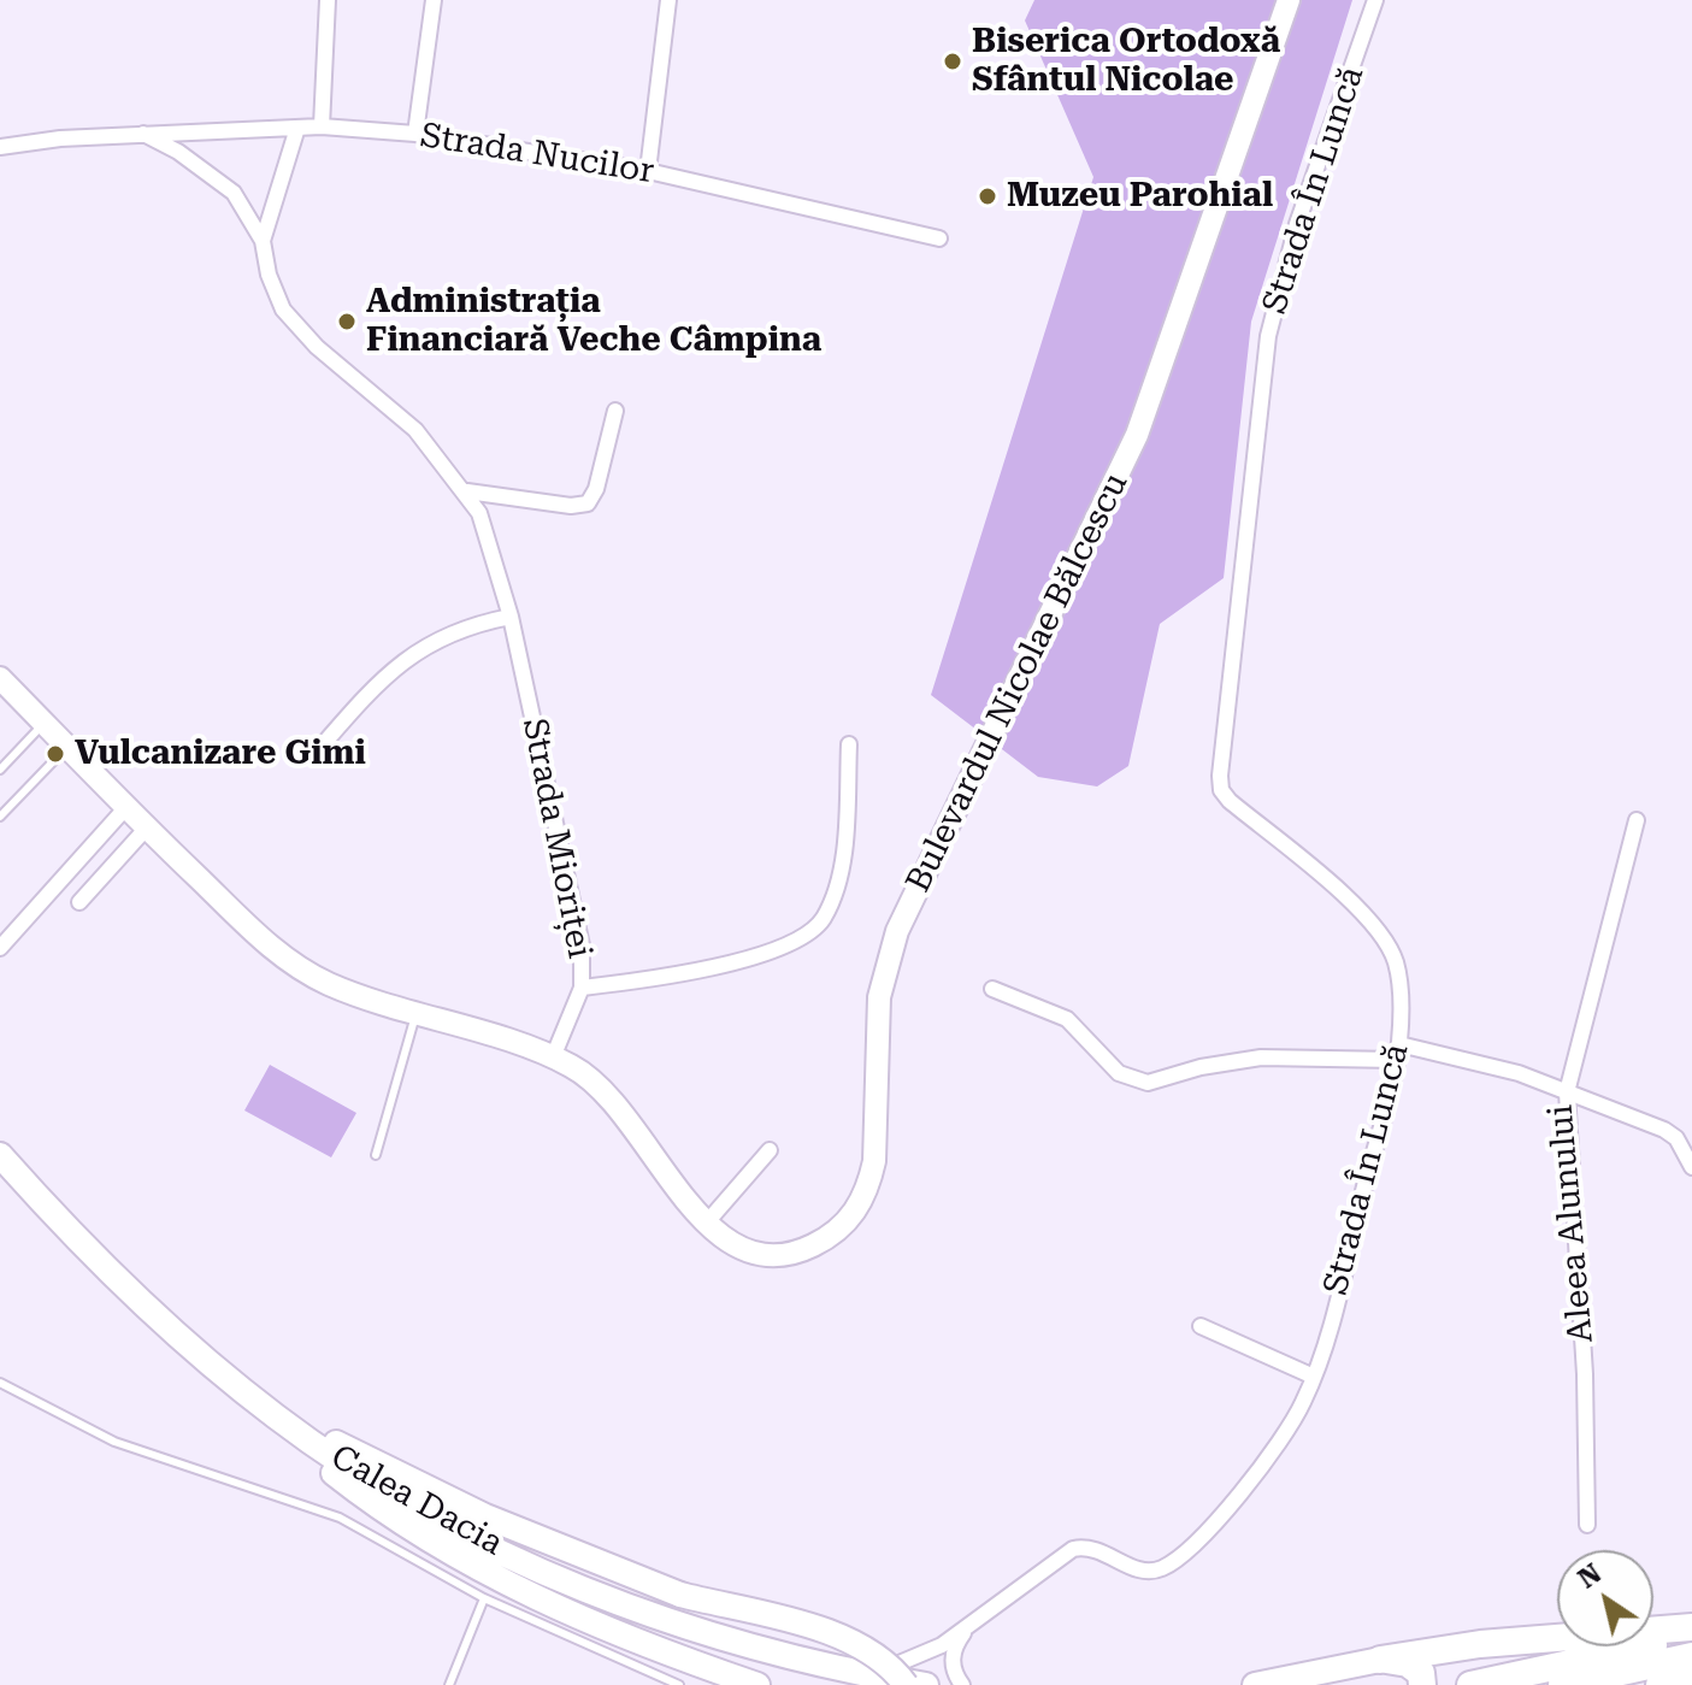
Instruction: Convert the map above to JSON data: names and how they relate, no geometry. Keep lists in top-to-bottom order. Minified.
{"streets":{"main road":["Calea Dacia"],"street":["Strada Nucilor","Strada În Luncă","Bulevardul Nicolae Bălcescu","Strada Mioriței","Aleea Alunului"]},"crossings":[["Strada În Luncă","Aleea Alunului"],["Strada În Luncă","Calea Dacia"],["Bulevardul Nicolae Bălcescu","Strada Mioriței"]],"places":["Biserica Ortodoxă Sfântul Nicolae","Muzeu Parohial","Administrația Financiară Veche Câmpina","Vulcanizare Gimi"],"north":"top left"}
